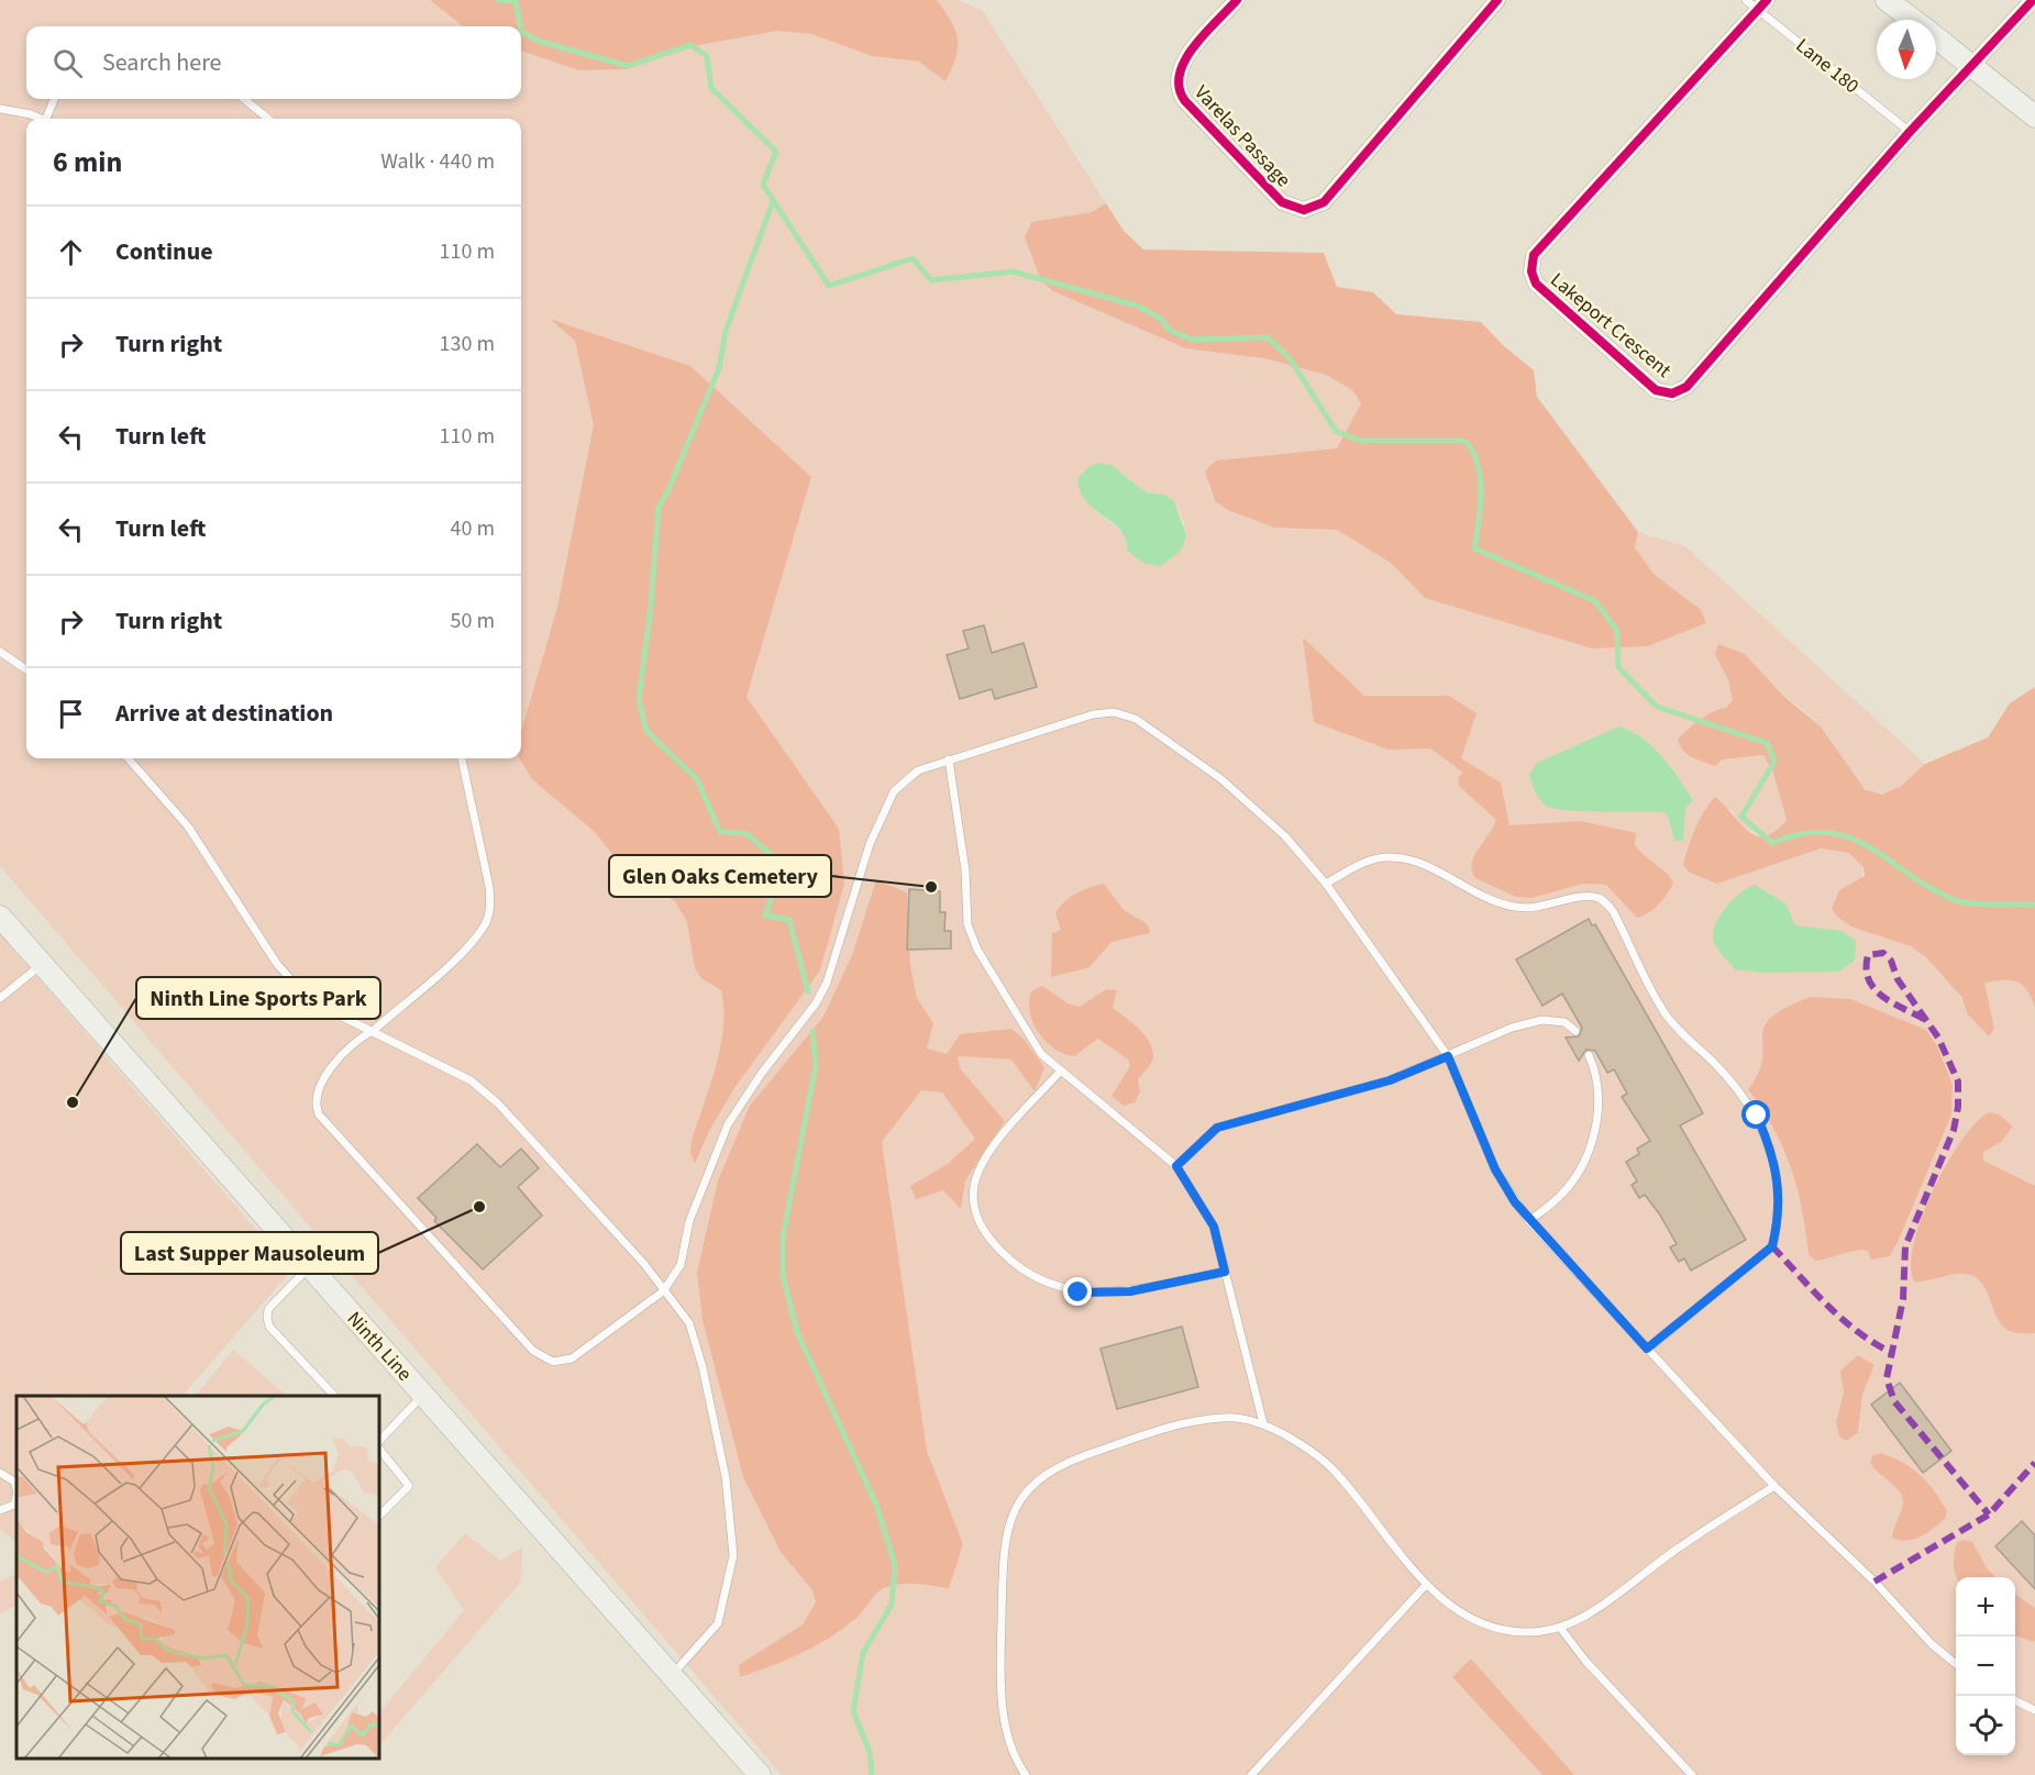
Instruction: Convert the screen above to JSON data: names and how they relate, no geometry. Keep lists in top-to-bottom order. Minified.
{"streets":{"main road":["Ninth Line"],"street":["Varelas Passage","Lakeport Crescent"],"lane":["Lane 180"]},"crossings":[["Lane 180","Lakeport Crescent"]],"places":["Glen Oaks Cemetery","Ninth Line Sports Park","Last Supper Mausoleum"],"north":"bottom","page":{"search":"Search here","heading":["6 min","Walk · 440 m"],"list":[["Continue","110 m"],["Turn right","130 m"],["Turn left","110 m"],["Turn left","40 m"],["Turn right","50 m"],"Arrive at destination"],"map_buttons":["+","−"]}}
